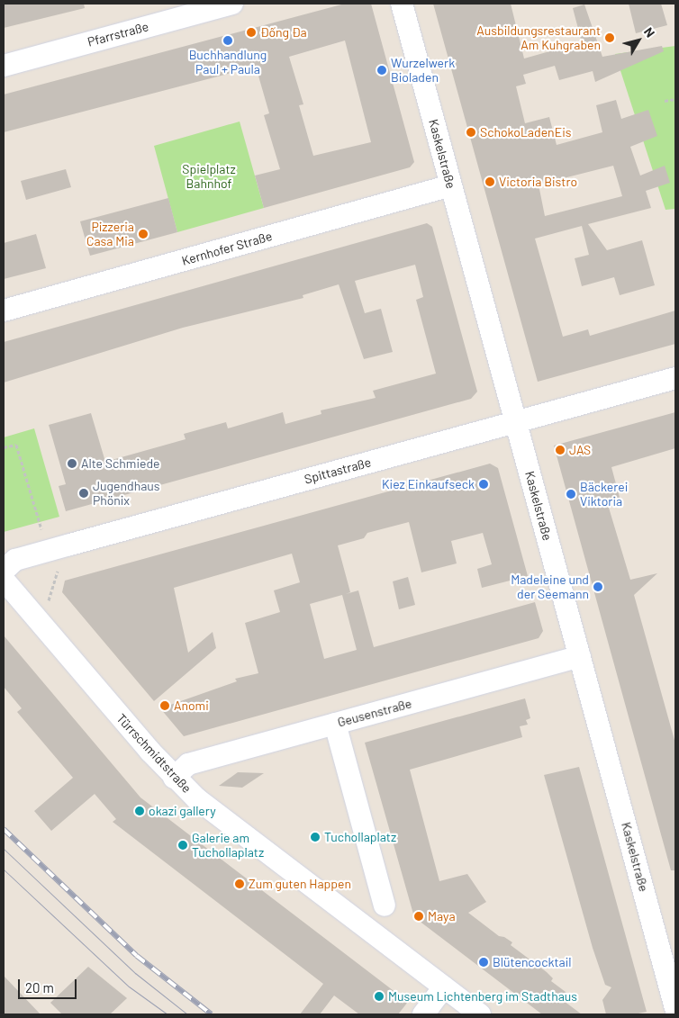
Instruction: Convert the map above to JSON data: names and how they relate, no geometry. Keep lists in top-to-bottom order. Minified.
{"streets":{"street":["Pfarrstraße","Kaskelstraße","Kernhofer Straße","Spittastraße","Geusenstraße","Türrschmidtstraße"]},"crossings":[["Kaskelstraße","Kernhofer Straße"],["Kaskelstraße","Spittastraße"],["Kaskelstraße","Geusenstraße"],["Geusenstraße","Türrschmidtstraße"]],"parks":["Spielplatz Bahnhof"],"places":["Đống Đa","Ausbildungsrestaurant Am Kuhgraben","Buchhandlung Paul + Paula","Wurzelwerk Bioladen","SchokoLadenEis","Victoria Bistro","Pizzeria Casa Mia","JAS","Alte Schmiede","Kiez Einkaufseck","Jugendhaus Phönix","Bäckerei Viktoria","Madeleine und der Seemann","Anomi","okazi gallery","Tuchollaplatz","Galerie am Tuchollaplatz","Zum guten Happen","Maya","Blütencocktail","Museum Lichtenberg im Stadthaus"],"scale_bar":"20 m","north":"top right"}
